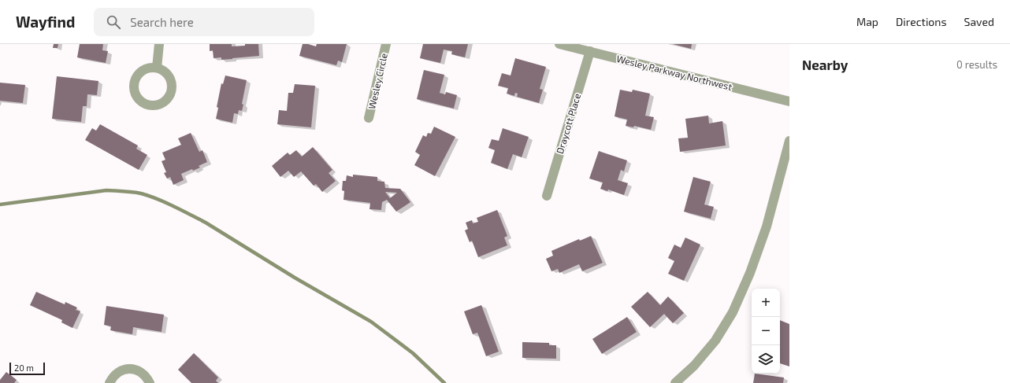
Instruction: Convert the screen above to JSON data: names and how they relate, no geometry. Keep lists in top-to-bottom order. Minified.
{"streets":{"street":["Wesley Parkway Northwest","Wesley Circle","Draycott Place"]},"crossings":[["Wesley Parkway Northwest","Draycott Place"]],"scale_bar":"20 m","page":{"header":"Wayfind","search":"Search here","nav":["Map","Directions","Saved"],"heading":["Nearby","0 results"],"map_buttons":["+","−"],"scale":"20 m"}}
